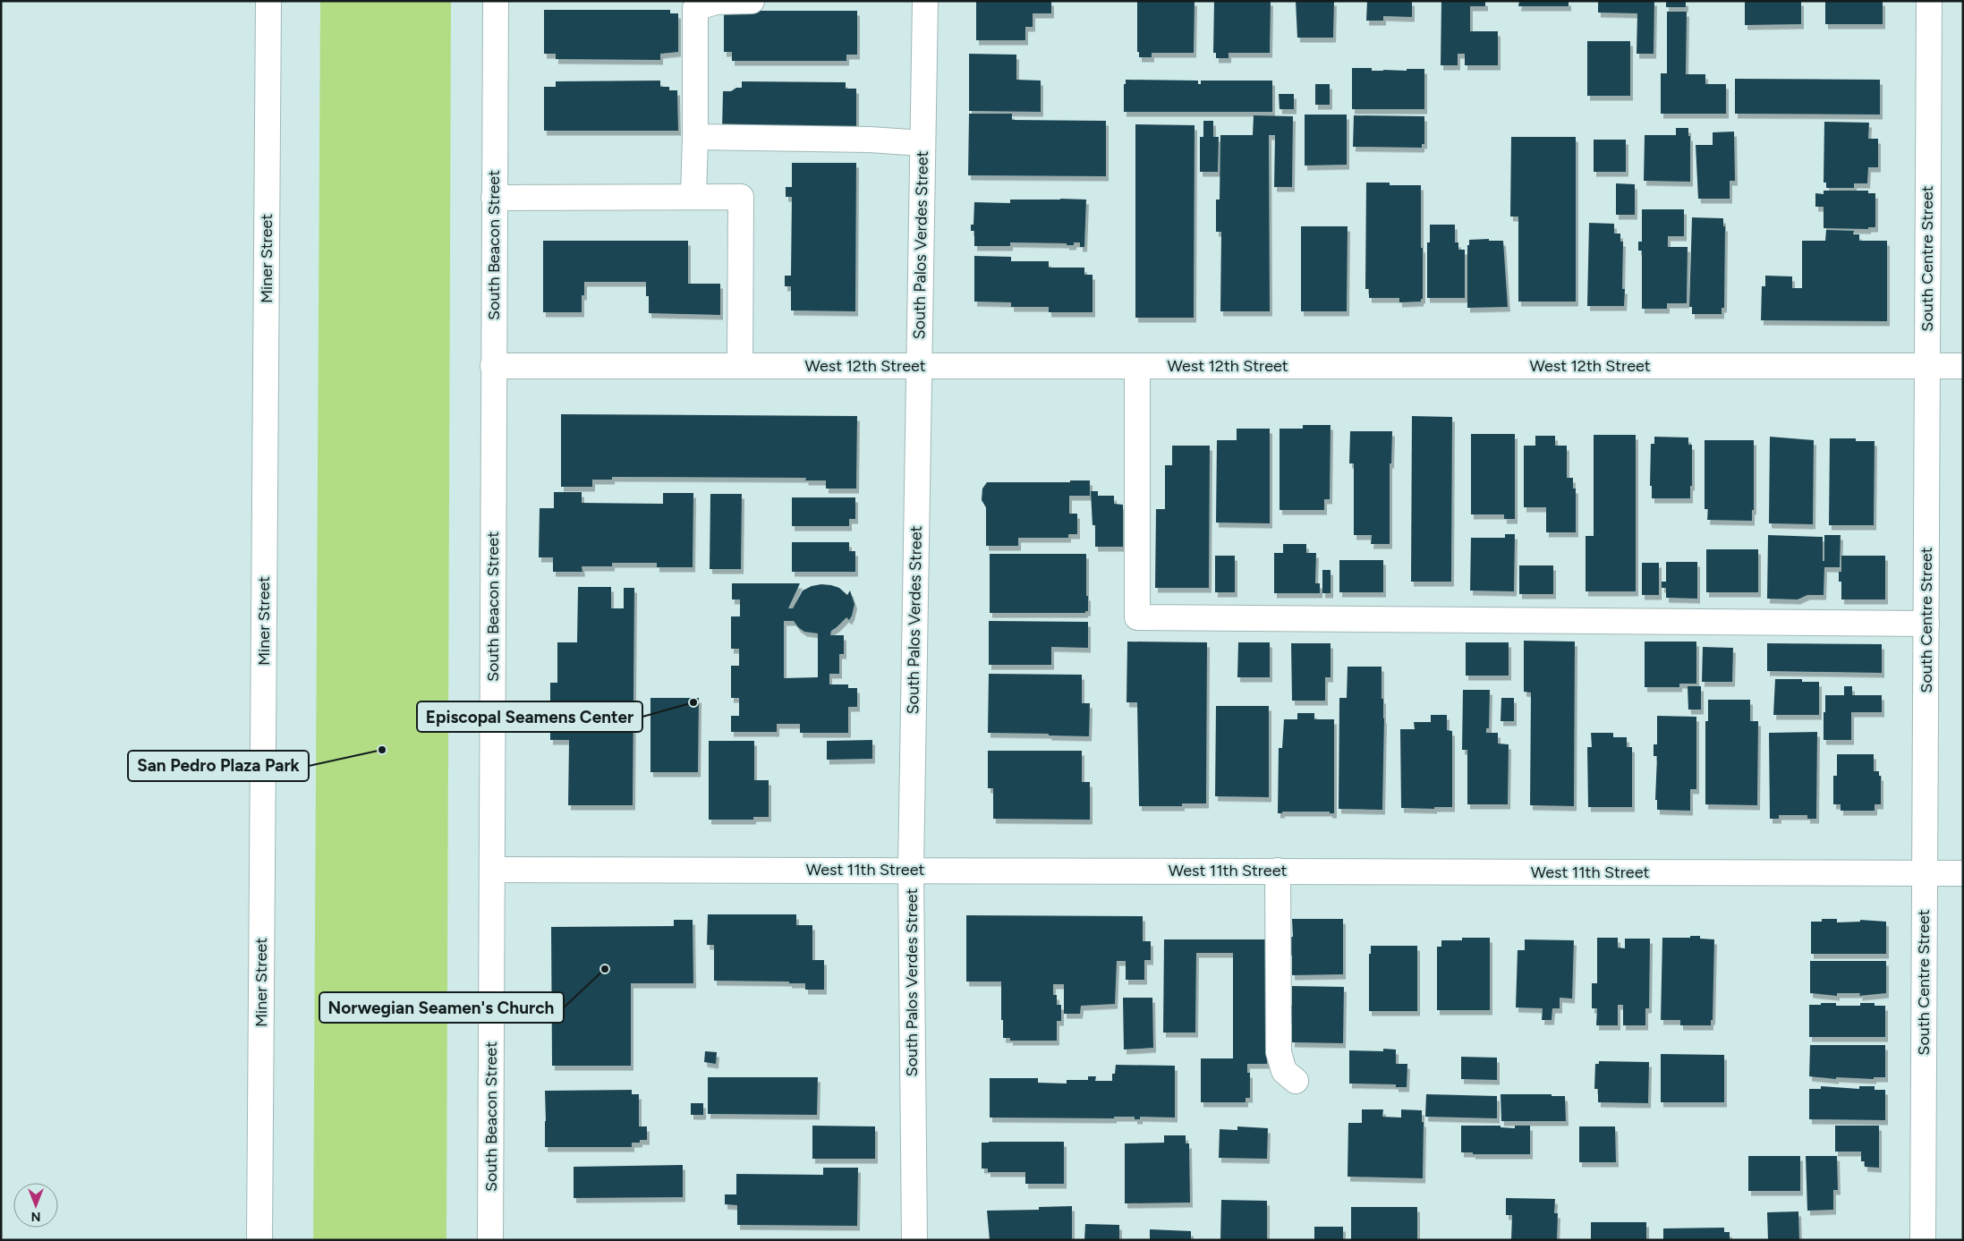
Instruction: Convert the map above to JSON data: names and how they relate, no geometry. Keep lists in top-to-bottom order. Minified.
{"streets":{"street":["South Beacon Street","South Palos Verdes Street","Miner Street","South Centre Street","West 12th Street","West 11th Street"]},"crossings":[["South Beacon Street","West 12th Street"],["South Beacon Street","West 11th Street"],["South Palos Verdes Street","West 12th Street"],["South Palos Verdes Street","West 11th Street"],["South Centre Street","West 12th Street"],["South Centre Street","West 11th Street"]],"places":["Episcopal Seamens Center","San Pedro Plaza Park","Norwegian Seamen's Church"],"north":"bottom"}
